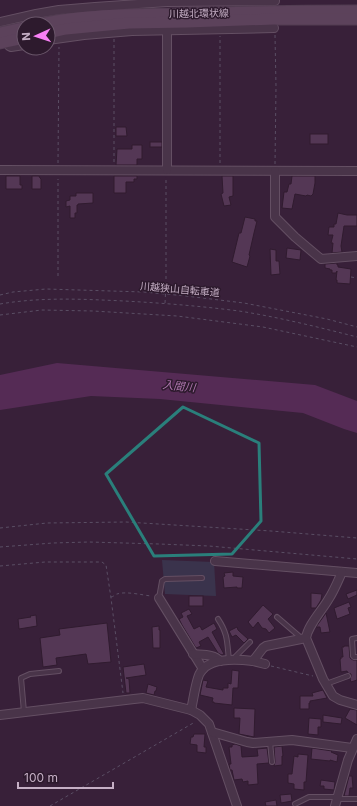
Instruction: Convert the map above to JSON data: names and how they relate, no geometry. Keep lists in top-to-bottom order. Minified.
{"streets":{"main road":["川越北環状線"],"path":["川越狭山自転車道"]},"water":["入間川"],"scale_bar":"100 m","north":"left"}
